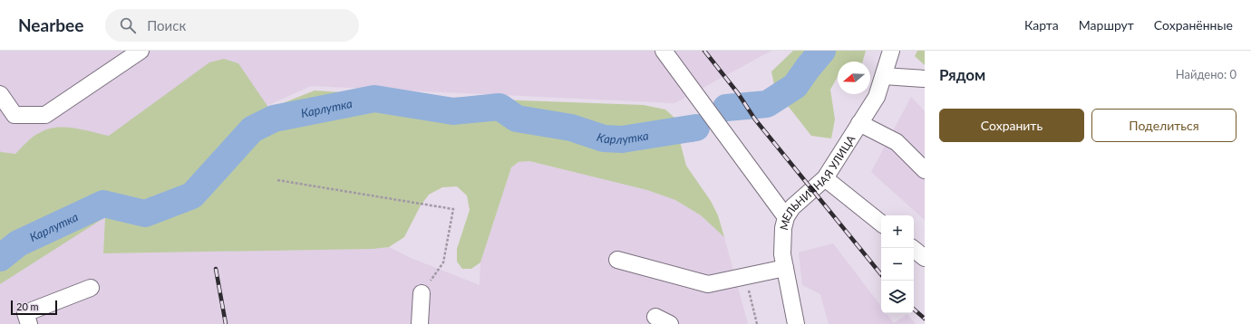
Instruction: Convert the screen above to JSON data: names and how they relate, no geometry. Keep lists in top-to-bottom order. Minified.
{"streets":{"street":["МЕЛЬНИЧНАЯ УЛИЦА"]},"water":["Карлутка"],"scale_bar":"20 m","north":"left","page":{"header":"Nearbee","search":"Поиск","nav":["Карта","Маршрут","Сохранённые"],"heading":["Рядом","Найдено: 0"],"buttons":["Сохранить","Поделиться"],"map_buttons":["+","−"],"scale":"20 m"}}
